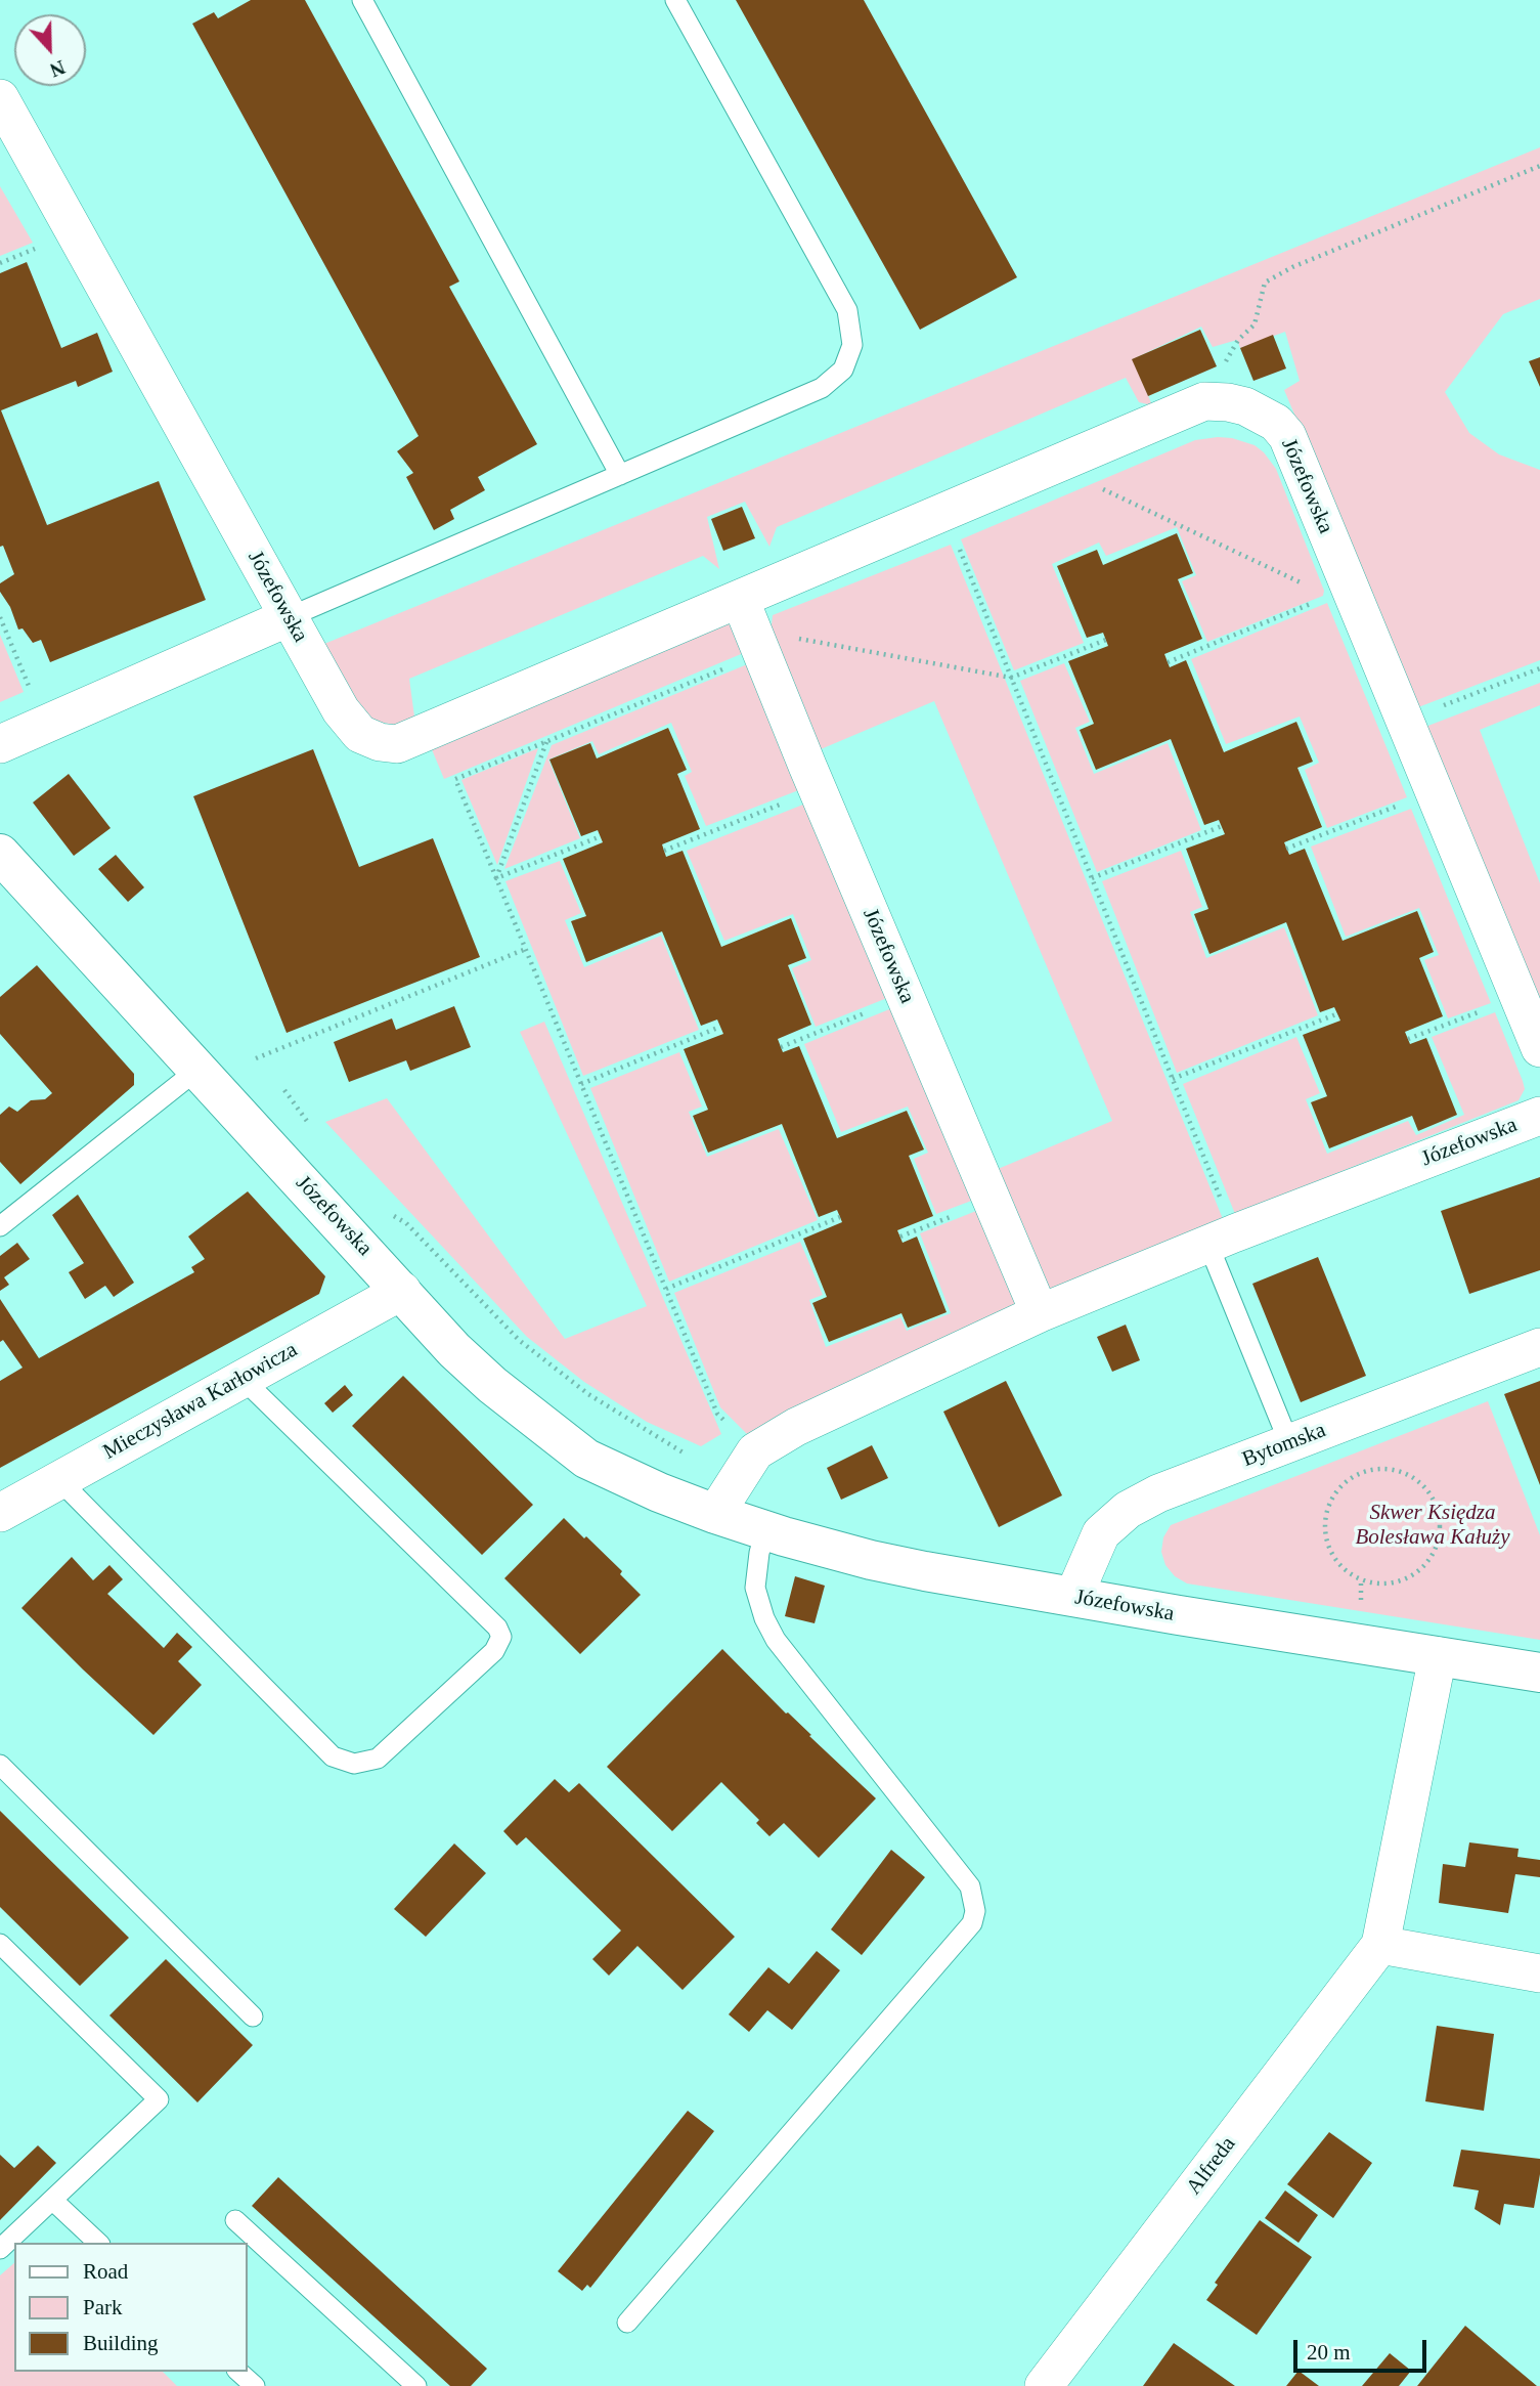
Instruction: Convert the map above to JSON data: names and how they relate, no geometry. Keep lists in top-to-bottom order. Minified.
{"streets":{"street":["Józefowska","Mieczysława Karłowicza","Bytomska","Alfreda"]},"crossings":[["Józefowska","Mieczysława Karłowicza"],["Józefowska","Bytomska"],["Józefowska","Alfreda"]],"parks":["Skwer Księdza Bolesława Kałuży"],"legend":["Road","Park","Building"],"scale_bar":"20 m","north":"bottom"}
